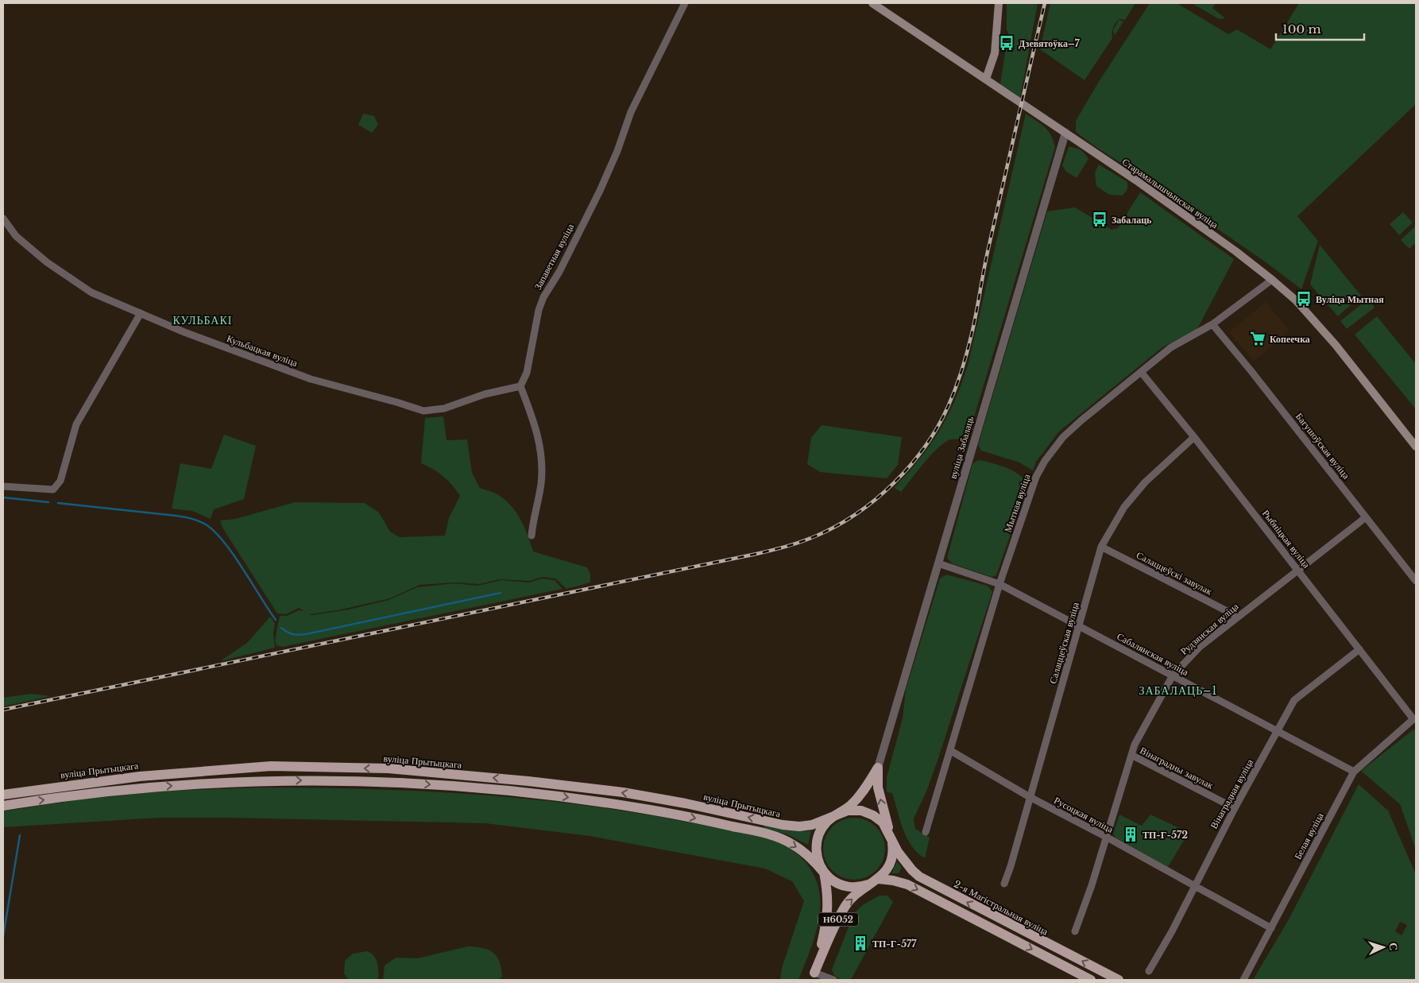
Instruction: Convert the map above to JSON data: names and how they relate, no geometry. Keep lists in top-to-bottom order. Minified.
{"streets":{"main road":["Старамалышчынская вуліца","вуліца Прытыцкага","2-я Магістральная вуліца","Н6052"],"street":["Запаветная вуліца","Кульбацкая вуліца","Багушоўская вуліца","вуліца Забалаць","Мытная вуліца","Рыбніцкая вуліца","Салаццеўскі завулак","Рудзянская вуліца","Салаццеўская вуліца","Сабалянская вуліца","Вінаградны завулак","Вінаградная вуліца","Русоцкая вуліца","Белая вуліца"]},"crossings":[["Старамалышчынская вуліца","вуліца Забалаць"],["Старамалышчынская вуліца","Мытная вуліца"],["Запаветная вуліца","Кульбацкая вуліца"],["Багушоўская вуліца","Мытная вуліца"],["Багушоўская вуліца","Рудзянская вуліца"],["вуліца Забалаць","Сабалянская вуліца"],["вуліца Забалаць","Н6052"],["Мытная вуліца","Рыбніцкая вуліца"],["Мытная вуліца","Сабалянская вуліца"],["Мытная вуліца","Русоцкая вуліца"],["Рыбніцкая вуліца","Рудзянская вуліца"],["Рыбніцкая вуліца","Салаццеўская вуліца"],["Рыбніцкая вуліца","Вінаградная вуліца"],["Рыбніцкая вуліца","Белая вуліца"],["Салаццеўскі завулак","Рудзянская вуліца"],["Салаццеўскі завулак","Салаццеўская вуліца"],["Рудзянская вуліца","Сабалянская вуліца"],["Рудзянская вуліца","Вінаградны завулак"],["Рудзянская вуліца","Русоцкая вуліца"],["Салаццеўская вуліца","Сабалянская вуліца"],["Салаццеўская вуліца","Русоцкая вуліца"],["Сабалянская вуліца","Вінаградная вуліца"],["Сабалянская вуліца","Белая вуліца"],["вуліца Прытыцкага","2-я Магістральная вуліца"],["вуліца Прытыцкага","Н6052"],["Вінаградны завулак","Вінаградная вуліца"],["Вінаградная вуліца","Русоцкая вуліца"],["Русоцкая вуліца","Белая вуліца"],["2-я Магістральная вуліца","Н6052"]],"districts":["КУЛЬБАКІ","ЗАБАЛАЦЬ–1"],"places":{"bus stop":["Дзевятоўка–7","Забалаць","Вуліца Мытная"],"supermarket":["Копеечка"],"building":["ТП-Г-572","ТП-Г-577"]},"scale_bar":"100 m","north":"right"}
